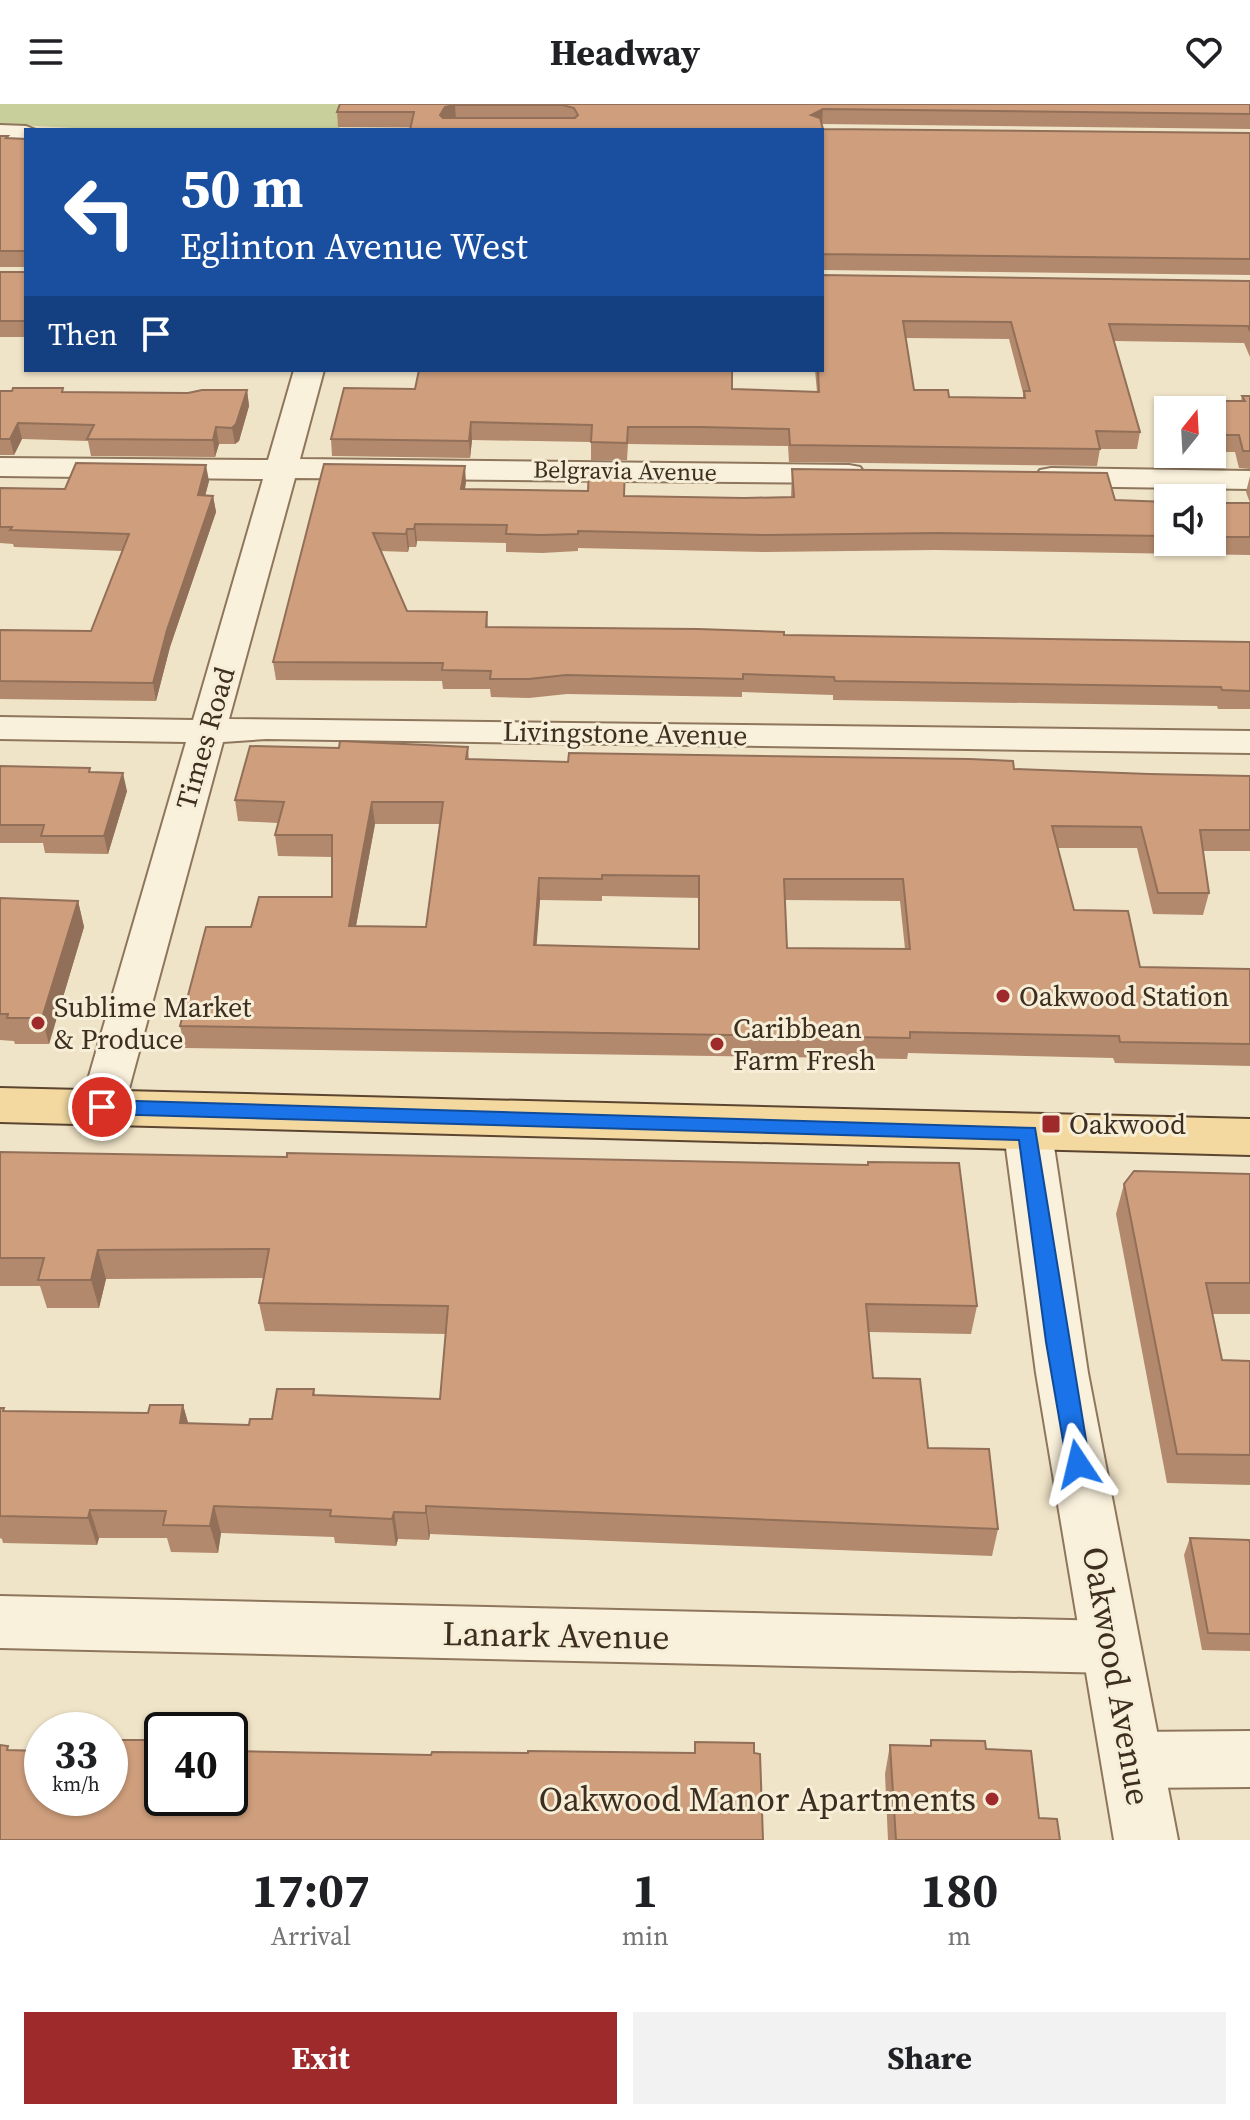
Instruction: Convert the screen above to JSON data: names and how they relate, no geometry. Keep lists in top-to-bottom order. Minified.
{"streets":{"street":["Belgravia Avenue","Livingstone Avenue","Times Road","Lanark Avenue","Oakwood Avenue"]},"crossings":[["Belgravia Avenue","Times Road"],["Livingstone Avenue","Times Road"],["Lanark Avenue","Oakwood Avenue"]],"places":{"other":["Oakwood Station","Sublime Market & Produce","Caribbean Farm Fresh","Oakwood Manor Apartments"],"transit":["Oakwood"]},"north":"top","page":{"header":"Headway","turn":["50 m","Eglinton Avenue West"],"then":"Then","speed":"33 km/h","limit":"40","eta":["17:07","Arrival","1","min","180","m"],"buttons":["Exit","Share"]}}
